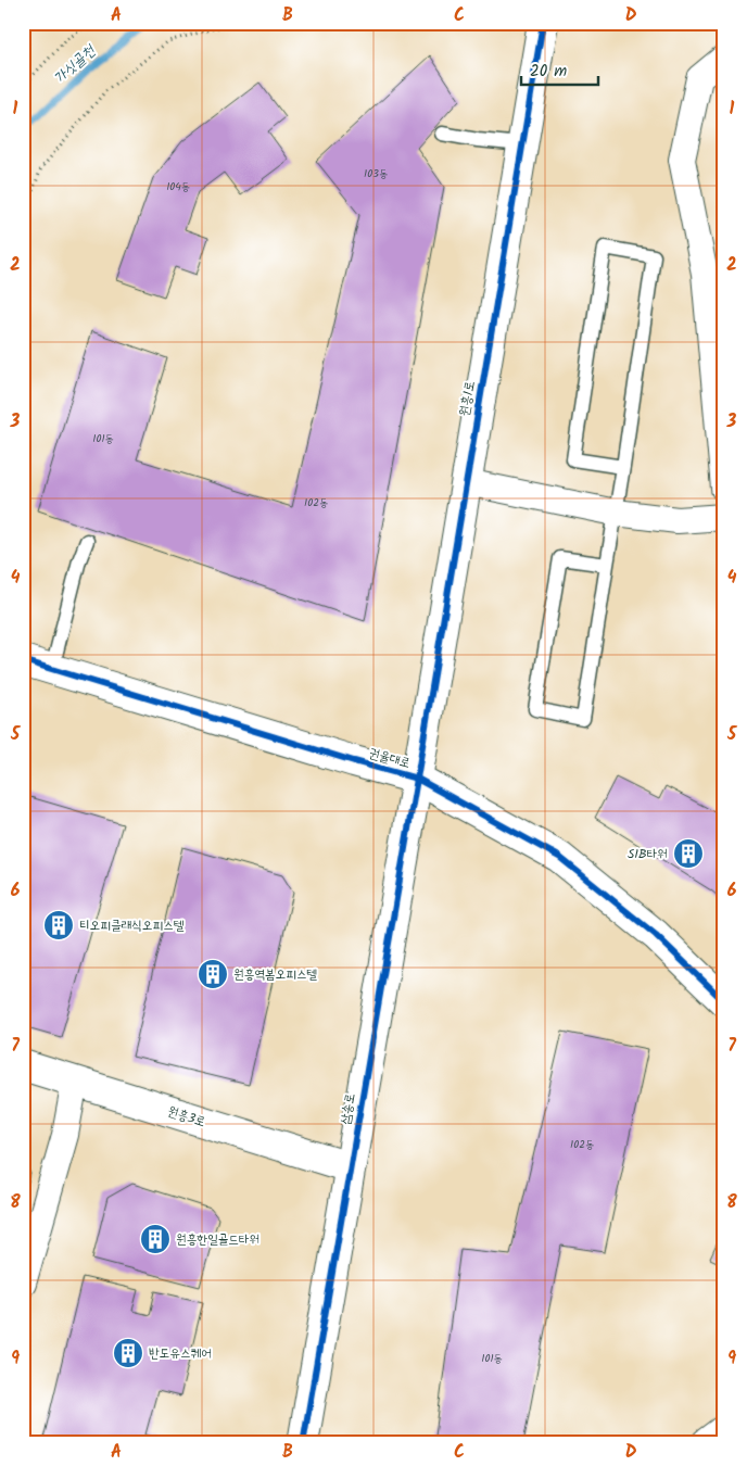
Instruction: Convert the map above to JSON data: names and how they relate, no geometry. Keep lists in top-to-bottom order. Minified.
{"streets":{"main road":["원흥1로","권율대로","삼송로","원흥3로"]},"crossings":[["원흥1로","권율대로"],["원흥1로","삼송로"],["권율대로","삼송로"],["삼송로","원흥3로"]],"water":["가싯골천"],"places":{"building":["SIB타워","티오피클래식오피스텔","원흥역봄오피스텔","원흥한일골드타워","반도유스퀘어"]},"house_numbers":["103동","104동","101동","102동","102동","101동"],"scale_bar":"20 m","grid":{"columns":["A","B","C","D"],"rows":["1","2","3","4","5","6","7","8","9"]}}
